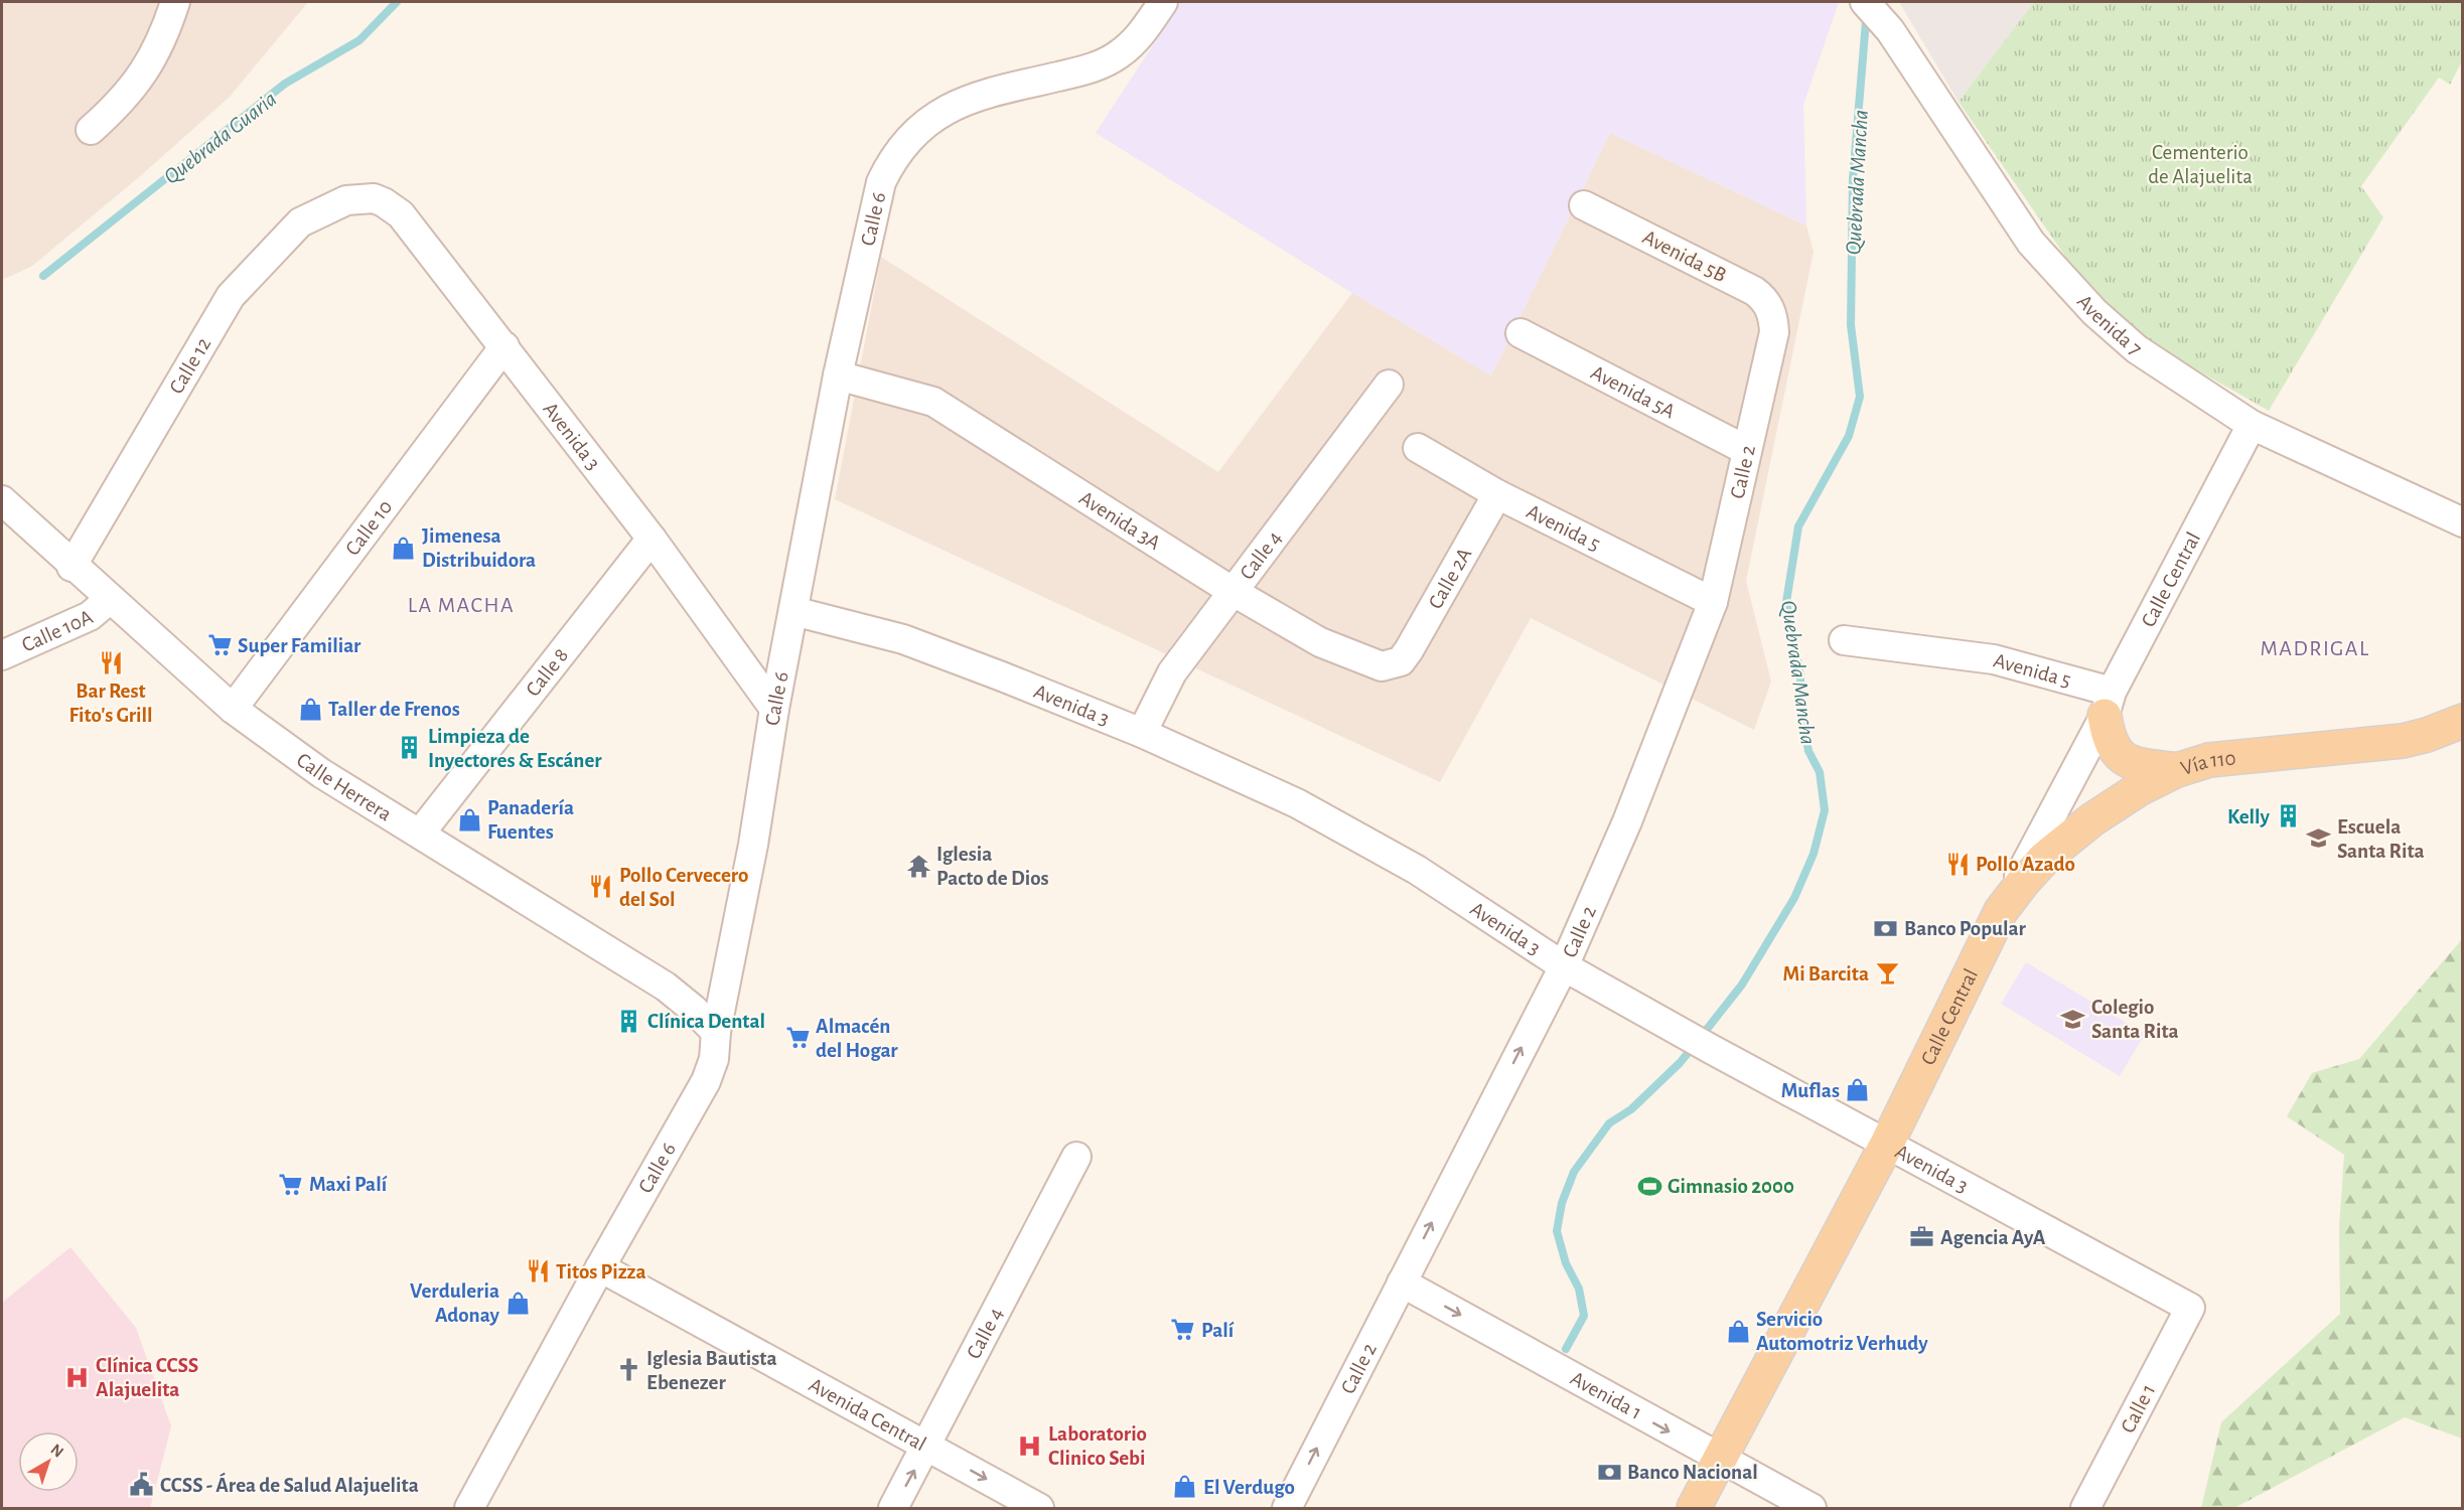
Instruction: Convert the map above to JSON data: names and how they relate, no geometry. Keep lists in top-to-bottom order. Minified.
{"streets":{"main road":["Calle Central","Vía 110"],"street":["Calle 6","Avenida 5B","Avenida 7","Calle 12","Avenida 5A","Avenida 3","Calle 2","Avenida 3A","Calle 10","Avenida 5","Calle 4","Calle 2A","Calle 10A","Calle 8","Calle Herrera","Avenida 1","Calle 1","Avenida Central"]},"crossings":[["Calle 6","Avenida 3"],["Calle 6","Avenida 3A"],["Calle 6","Calle Herrera"],["Calle 6","Avenida Central"],["Avenida 5B","Calle 2"],["Avenida 7","Calle Central"],["Calle 12","Avenida 3"],["Calle 12","Calle Herrera"],["Avenida 5A","Calle 2"],["Avenida 3","Calle 2"],["Avenida 3","Calle 10"],["Avenida 3","Calle 4"],["Avenida 3","Calle Central"],["Avenida 3","Calle 8"],["Avenida 3","Calle 1"],["Calle 2","Avenida 5"],["Calle 2","Avenida 1"],["Avenida 3A","Calle 4"],["Avenida 3A","Calle 2A"],["Calle 10","Calle Herrera"],["Avenida 5","Calle 2A"],["Avenida 5","Calle Central"],["Calle 4","Avenida Central"],["Calle Central","Vía 110"],["Calle Central","Avenida 1"],["Calle 10A","Calle Herrera"],["Calle 8","Calle Herrera"]],"one_way":["Calle 2","Avenida 1"],"districts":["LA MACHA","MADRIGAL"],"water":["Quebrada Guaria","Quebrada Mancha"],"parks":["Cementerio de Alajuelita"],"places":{"shop":["Jimenesa Distribuidora","Taller de Frenos","Panadería Fuentes","Muflas","Verduleria Adonay","Servicio Automotriz Verhudy","El Verdugo"],"supermarket":["Super Familiar","Almacén del Hogar","Maxi Palí","Palí"],"restaurant":["Bar Rest Fito's Grill","Pollo Azado","Pollo Cervecero del Sol","Titos Pizza"],"building":["Limpieza de Inyectores & Escáner","Kelly","Clínica Dental"],"school or university":["Escuela Santa Rita","Colegio Santa Rita"],"temple":["Iglesia Pacto de Dios"],"bank":["Banco Popular","Banco Nacional"],"bar":["Mi Barcita"],"sports":["Gimnasio 2000"],"office":["Agencia AyA"],"church":["Iglesia Bautista Ebenezer"],"hospital":["Clínica CCSS Alajuelita","Laboratorio Clinico Sebi"],"public building":["CCSS - Área de Salud Alajuelita"]},"north":"top right"}
